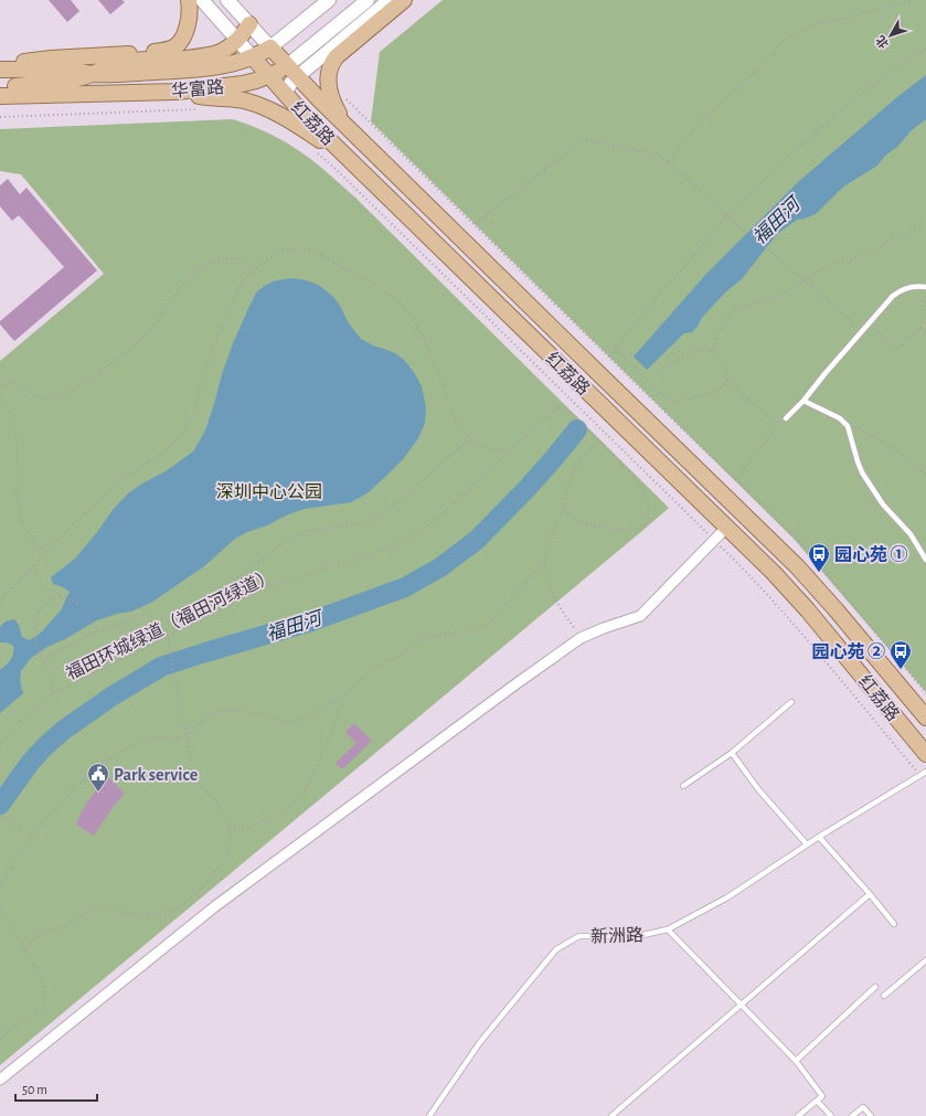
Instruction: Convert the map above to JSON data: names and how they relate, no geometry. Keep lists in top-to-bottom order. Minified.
{"streets":{"main road":["华富路","红荔路"],"lane":["新洲路"],"path":["福田环城绿道（福田河绿道）"]},"crossings":[["华富路","红荔路"]],"water":["福田河"],"parks":["深圳中心公园"],"places":{"bus stop":["园心苑 ①","园心苑 ②"],"public building":["Park service"]},"scale_bar":"50 m","north":"bottom left"}
